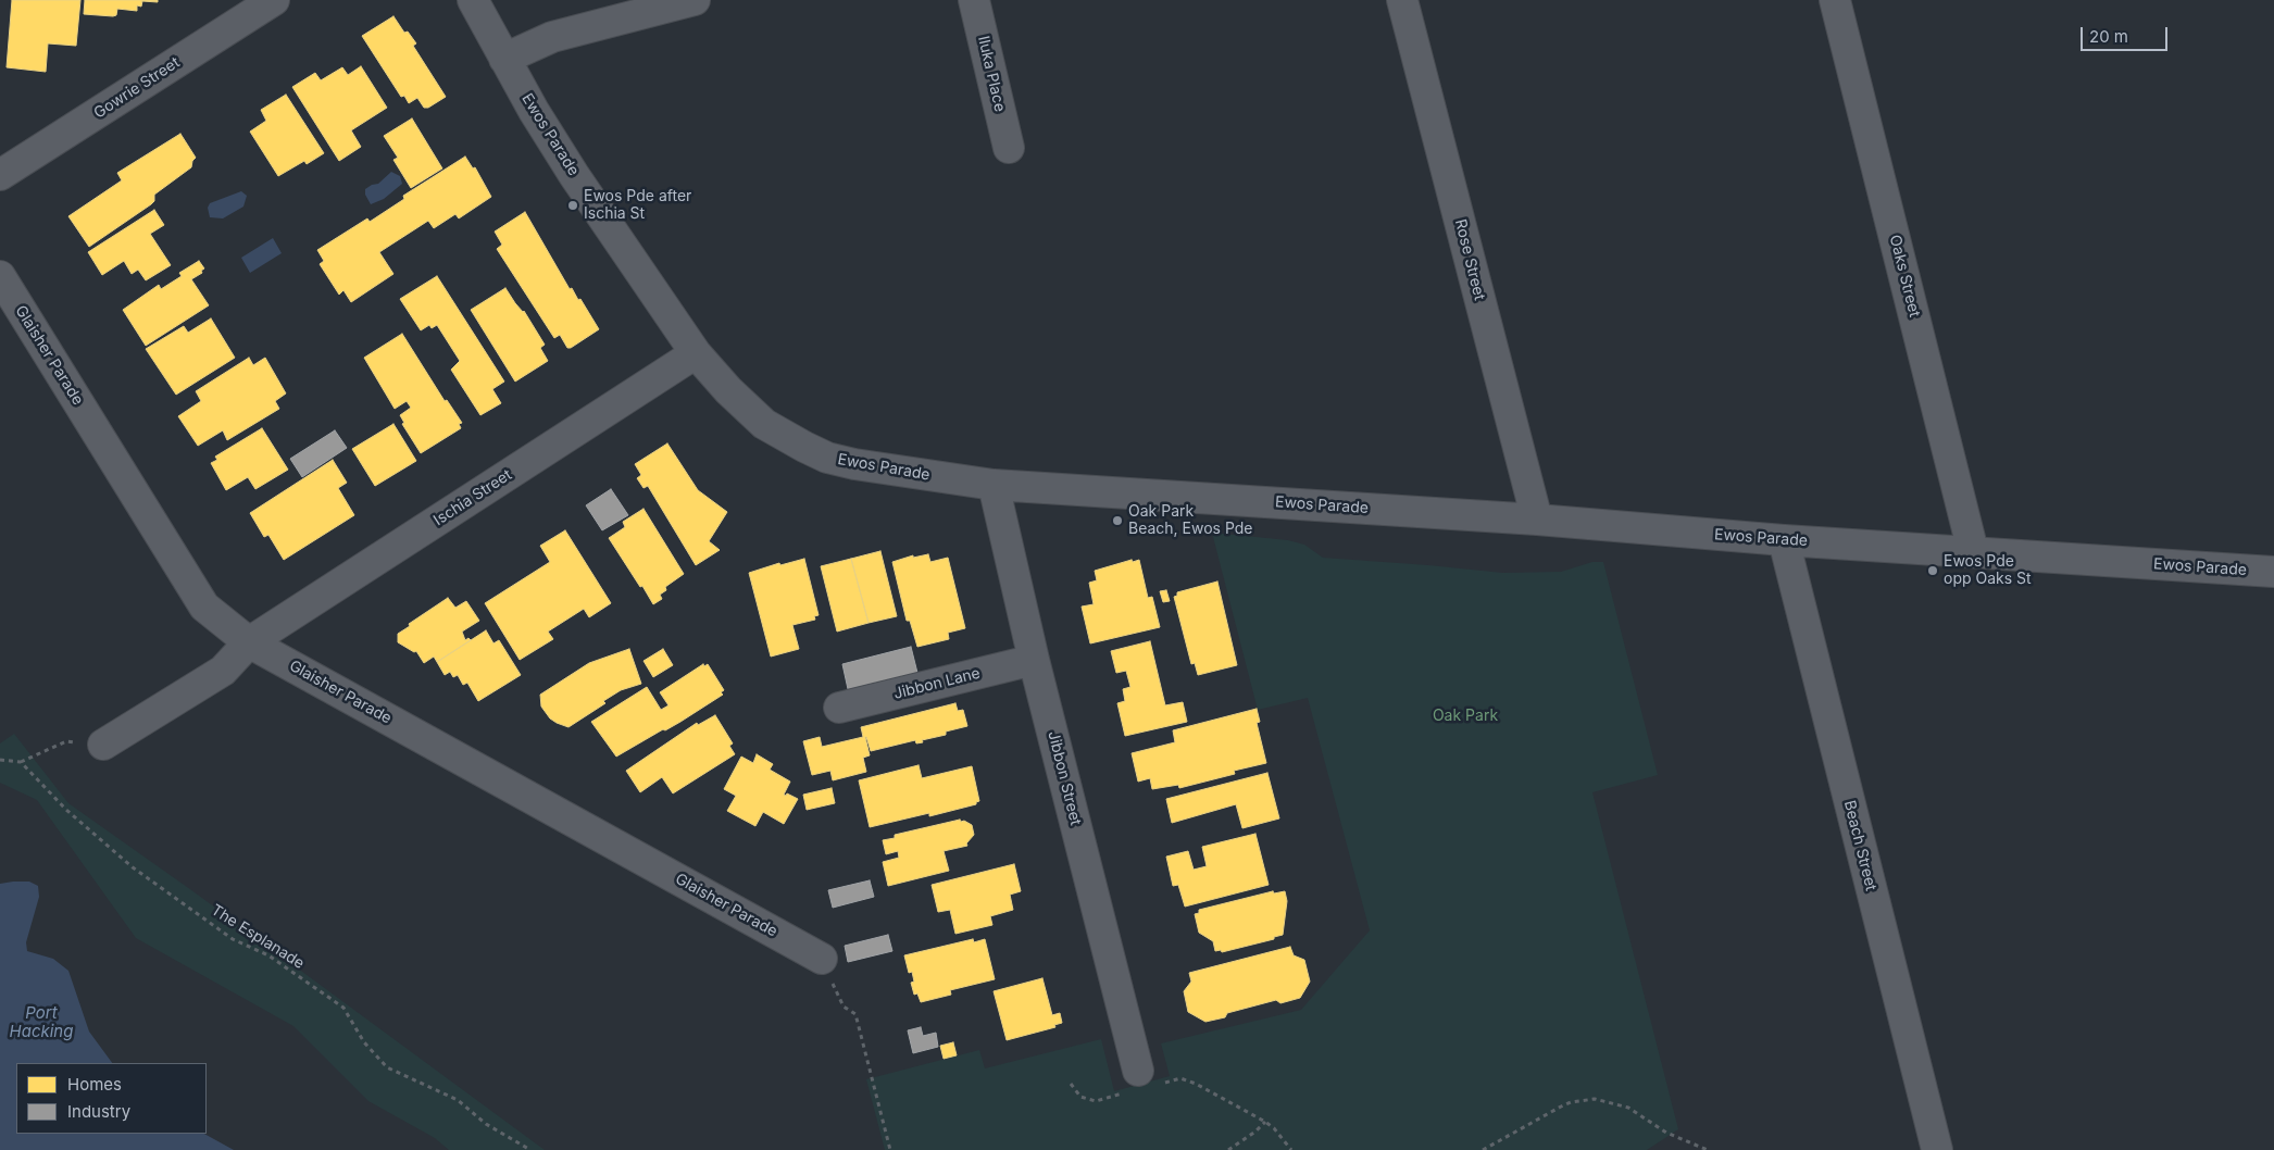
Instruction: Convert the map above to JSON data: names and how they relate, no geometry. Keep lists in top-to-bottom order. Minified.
{"streets":{"street":["Iluka Place","Gowrie Street","Ewos Parade","Rose Street","Oaks Street","Glaisher Parade","Ischia Street","Jibbon Lane","Jibbon Street","Beach Street"],"path":["The Esplanade"]},"crossings":[["Ewos Parade","Rose Street"],["Ewos Parade","Oaks Street"],["Ewos Parade","Ischia Street"],["Ewos Parade","Jibbon Street"],["Ewos Parade","Beach Street"],["Glaisher Parade","Ischia Street"],["Jibbon Lane","Jibbon Street"]],"water":["Port Hacking"],"parks":["Oak Park"],"places":["Ewos Pde after Ischia St","Oak Park Beach, Ewos Pde","Ewos Pde opp Oaks St"],"legend":["Homes","Industry"],"scale_bar":"20 m"}
